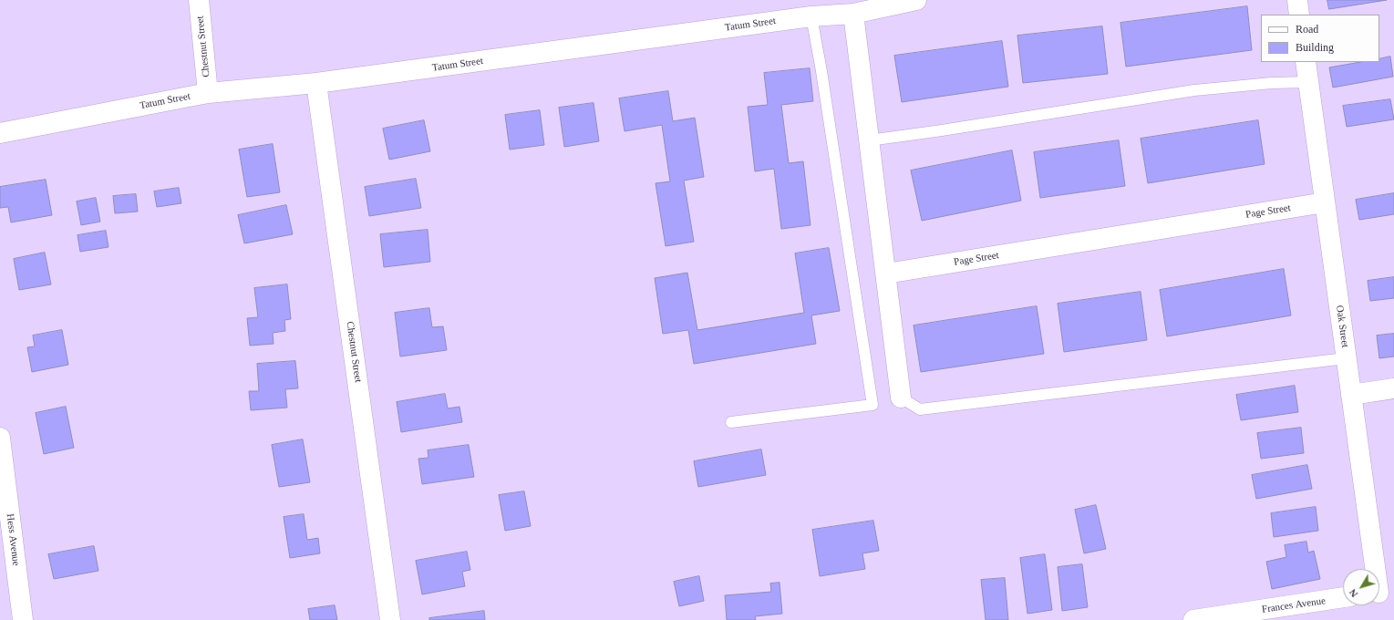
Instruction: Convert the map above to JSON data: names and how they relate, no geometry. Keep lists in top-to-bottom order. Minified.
{"streets":{"street":["Tatum Street","Chestnut Street","Page Street","Oak Street","Hess Avenue","Frances Avenue"]},"crossings":[["Tatum Street","Chestnut Street"],["Page Street","Oak Street"]],"legend":["Road","Building"],"north":"bottom left"}
